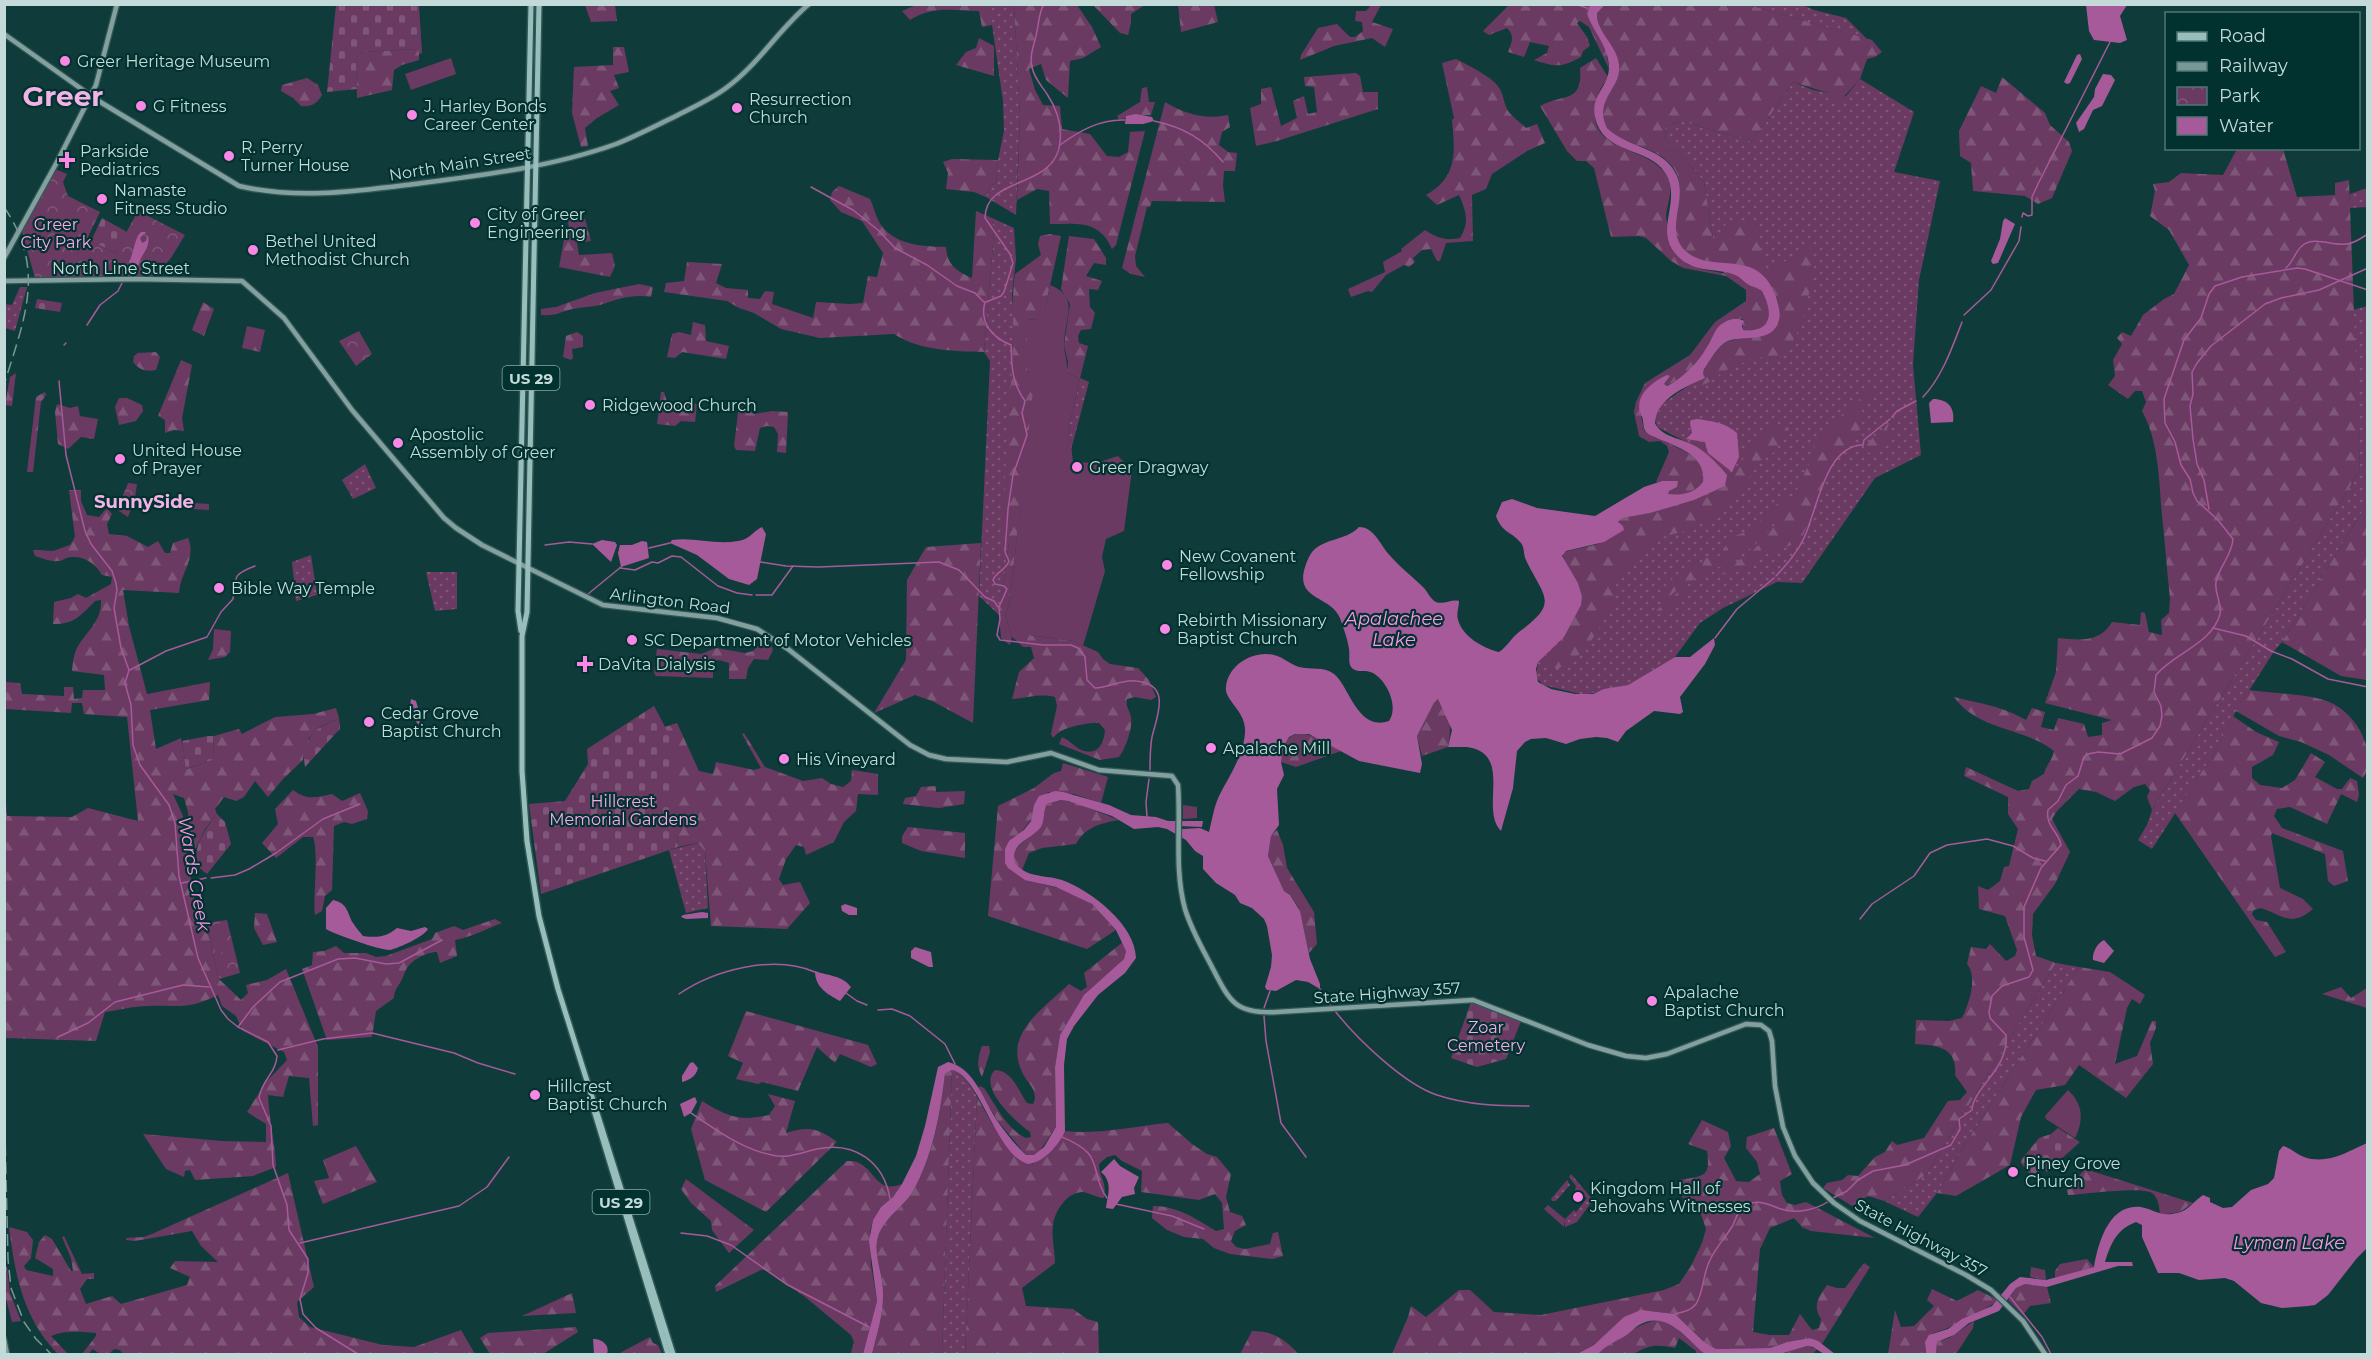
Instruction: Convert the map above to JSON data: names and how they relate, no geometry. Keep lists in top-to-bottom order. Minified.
{"streets":{"main road":["North Main Street","North Line Street","US 29","Arlington Road","State Highway 357"]},"crossings":[["North Main Street","US 29"],["North Line Street","Arlington Road"],["US 29","Arlington Road"],["Arlington Road","State Highway 357"]],"districts":["Greer","SunnySide"],"water":["Apalachee Lake","Wards Creek","Lyman Lake"],"parks":["Greer City Park","Hillcrest Memorial Gardens","Zoar Cemetery"],"places":{"other":["Greer Heritage Museum","G Fitness","Resurrection Church","J. Harley Bonds Career Center","R. Perry Turner House","Namaste Fitness Studio","City of Greer Engineering","Bethel United Methodist Church","Ridgewood Church","Apostolic Assembly of Greer","United House of Prayer","Greer Dragway","New Covanent Fellowship","Bible Way Temple","Rebirth Missionary Baptist Church","SC Department of Motor Vehicles","Cedar Grove Baptist Church","Apalache Mill","His Vineyard","Apalache Baptist Church","Hillcrest Baptist Church","Piney Grove Church","Kingdom Hall of Jehovahs Witnesses"],"health":["Parkside Pediatrics","DaVita Dialysis"]},"legend":["Road","Railway","Park","Water"]}
